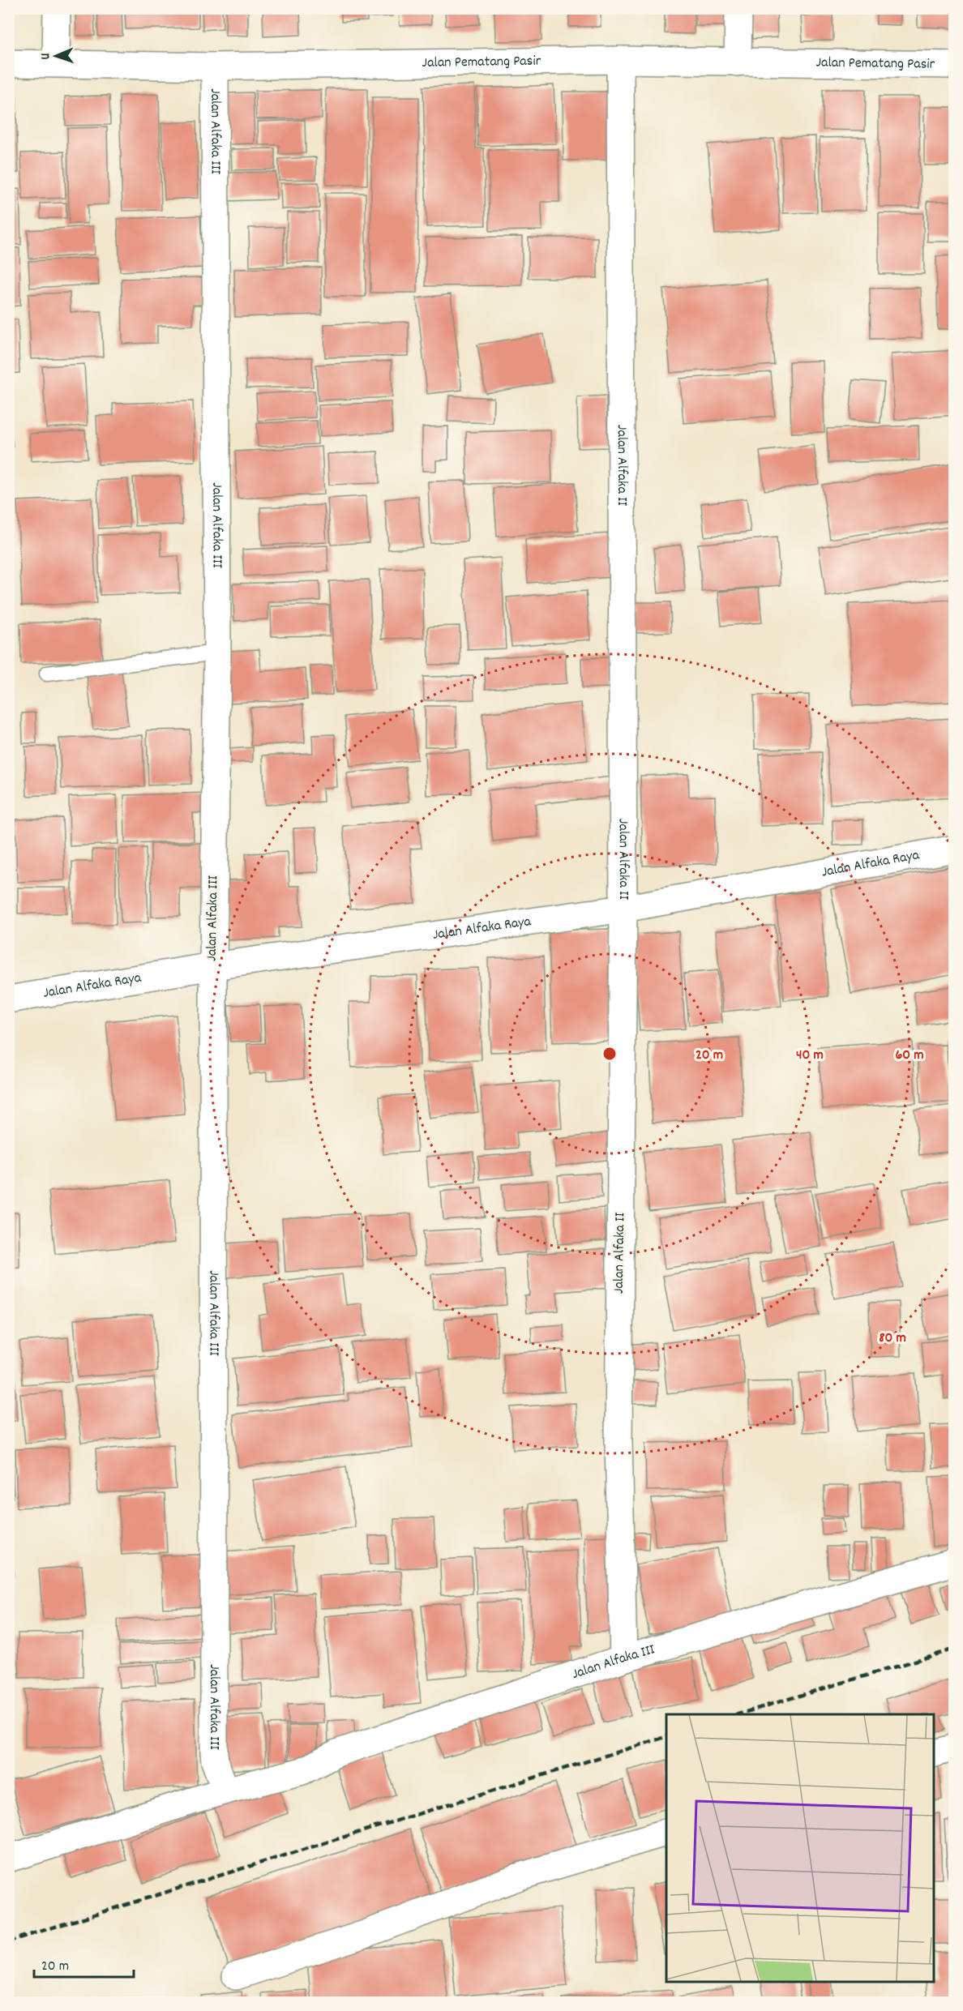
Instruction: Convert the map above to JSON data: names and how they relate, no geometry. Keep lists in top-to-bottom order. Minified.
{"streets":{"street":["Jalan Pematang Pasir","Jalan Alfaka III","Jalan Alfaka II","Jalan Alfaka Raya"]},"crossings":[["Jalan Pematang Pasir","Jalan Alfaka III"],["Jalan Pematang Pasir","Jalan Alfaka II"],["Jalan Alfaka III","Jalan Alfaka II"],["Jalan Alfaka III","Jalan Alfaka Raya"],["Jalan Alfaka II","Jalan Alfaka Raya"]],"scale_bar":"20 m","north":"left","rings":["20 m","40 m","60 m","80 m"]}
